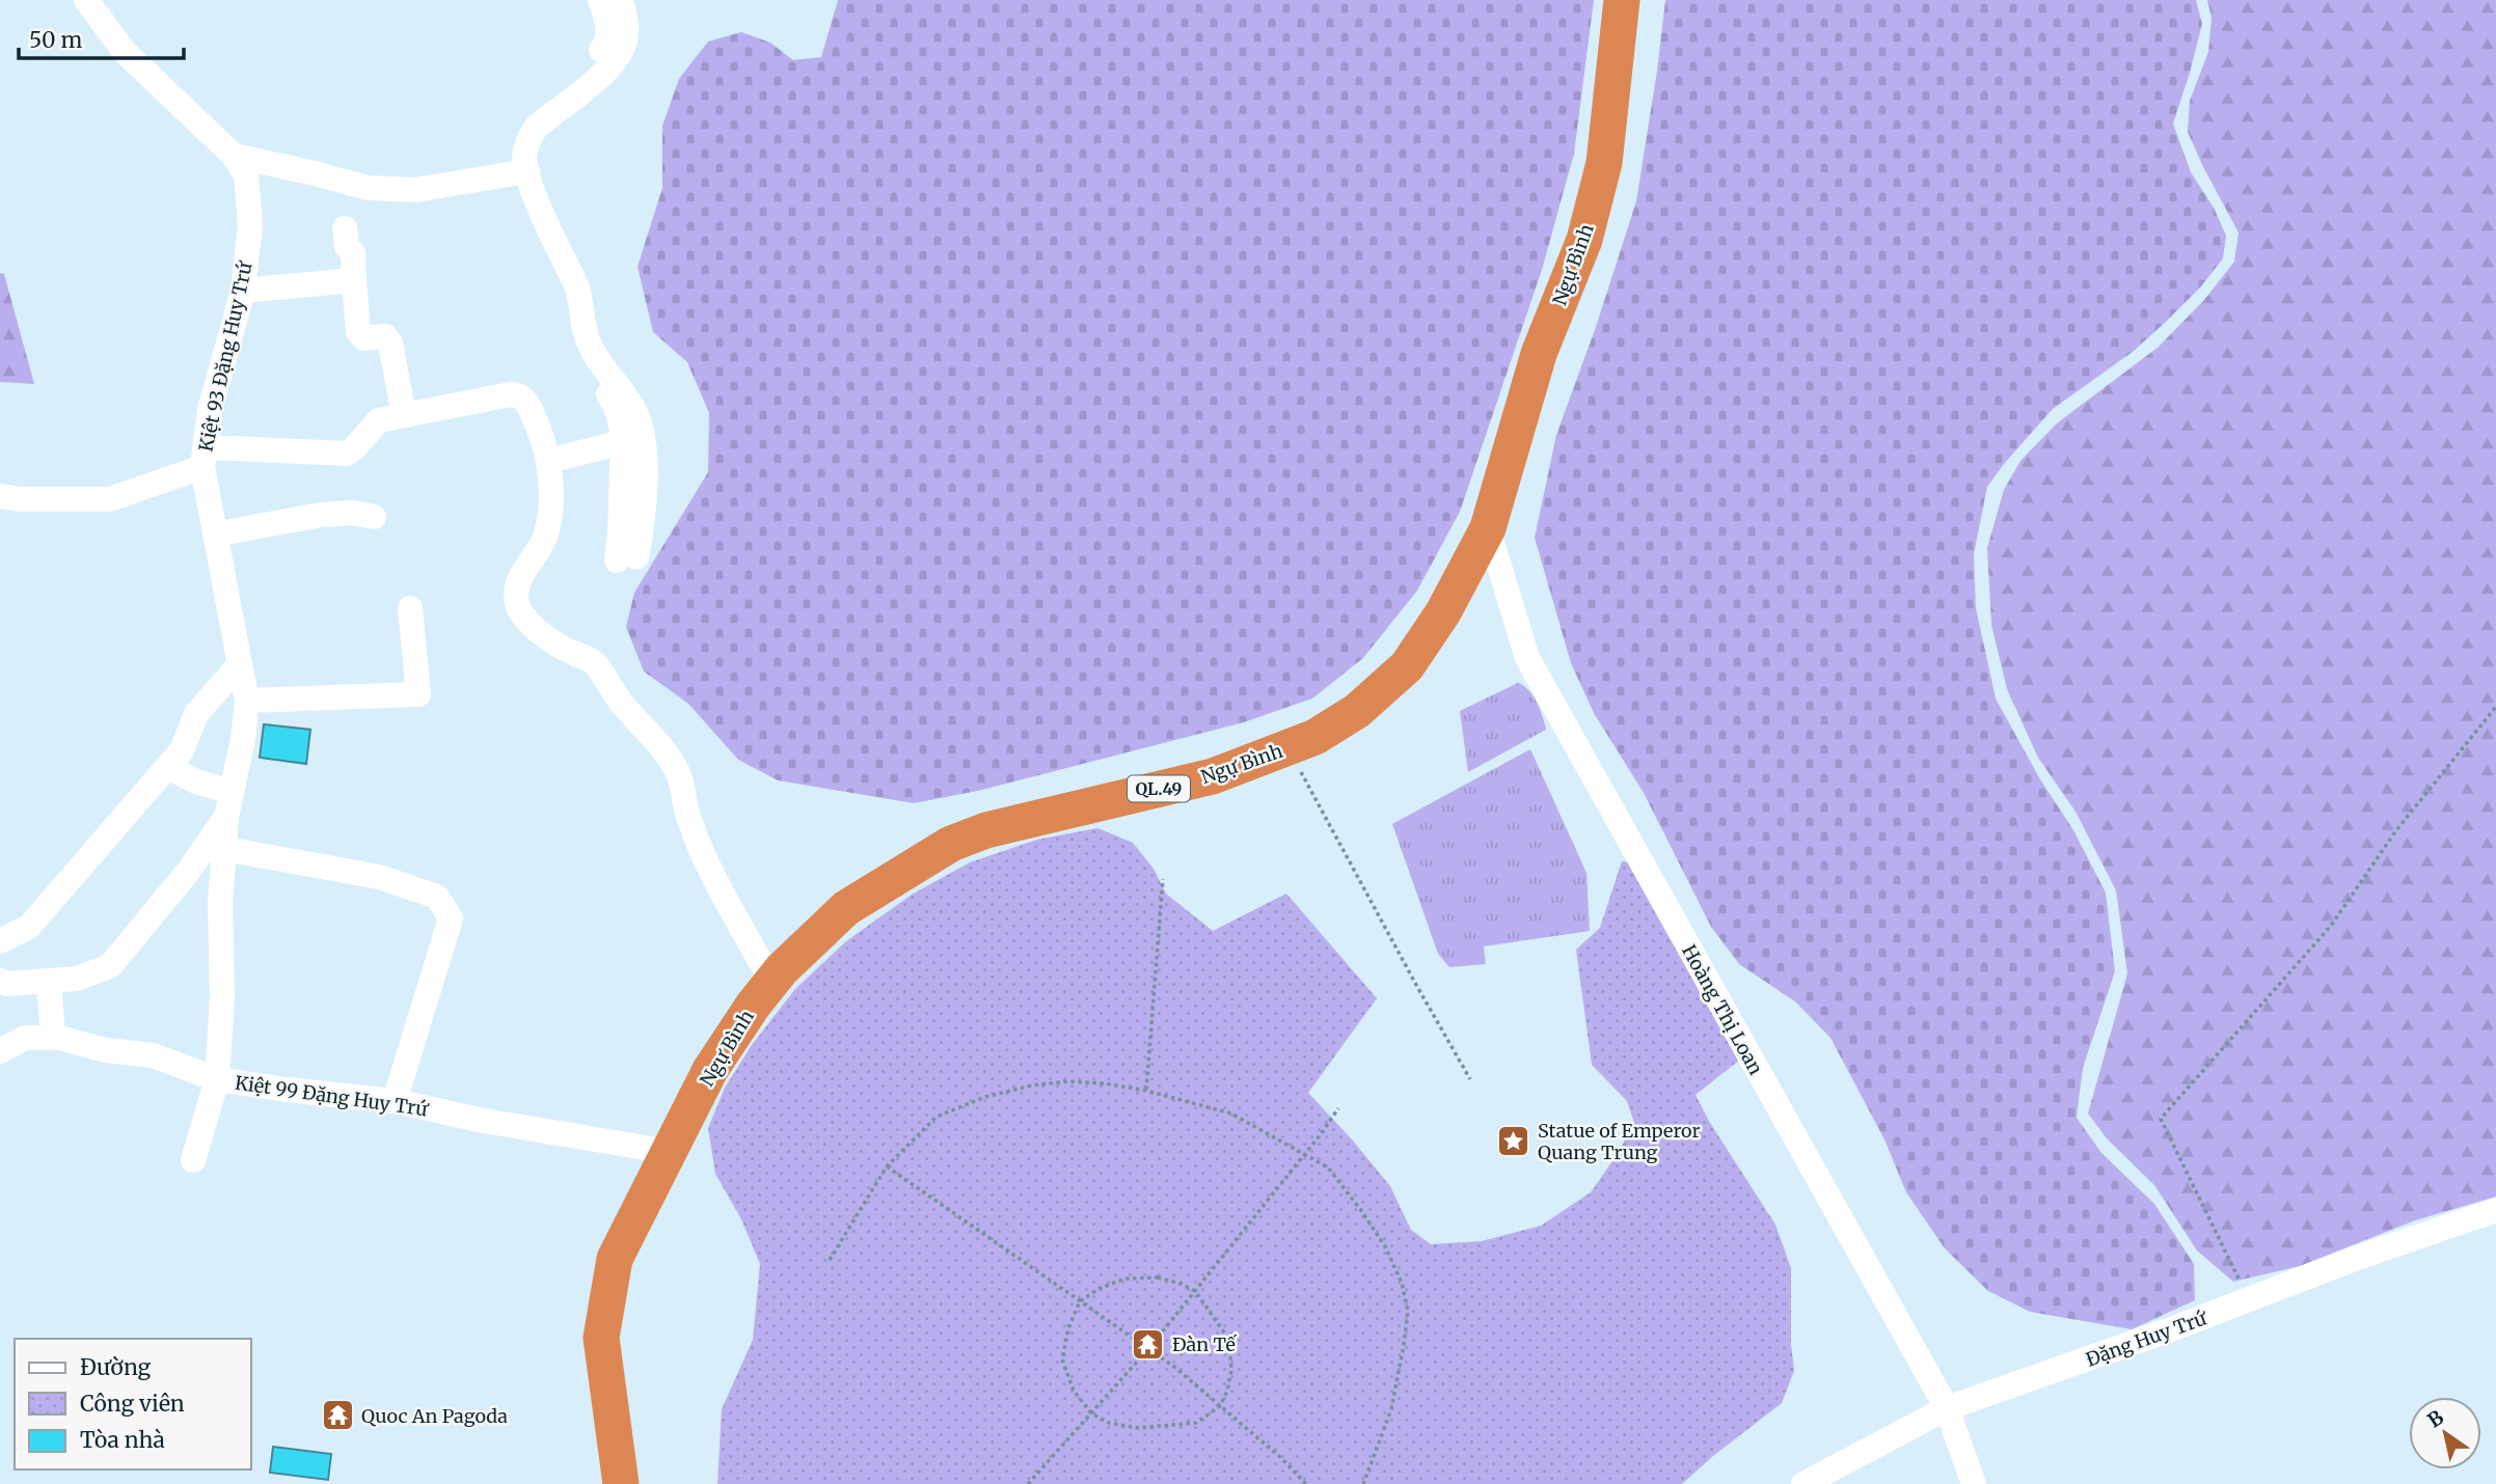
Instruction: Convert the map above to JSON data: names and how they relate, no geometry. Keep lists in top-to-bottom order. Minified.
{"streets":{"highway":["Ngự Bình","QL.49"],"street":["Kiệt 93 Đặng Huy Trứ","Hoàng Thị Loan","Kiệt 99 Đặng Huy Trứ","Đặng Huy Trứ"]},"crossings":[["Ngự Bình","Hoàng Thị Loan"],["Ngự Bình","Kiệt 99 Đặng Huy Trứ"],["Hoàng Thị Loan","Đặng Huy Trứ"]],"places":{"place":["Statue of Emperor Quang Trung"],"temple":["Đàn Tế","Quoc An Pagoda"]},"legend":["Đường","Công viên","Tòa nhà"],"scale_bar":"50 m","north":"top left"}
